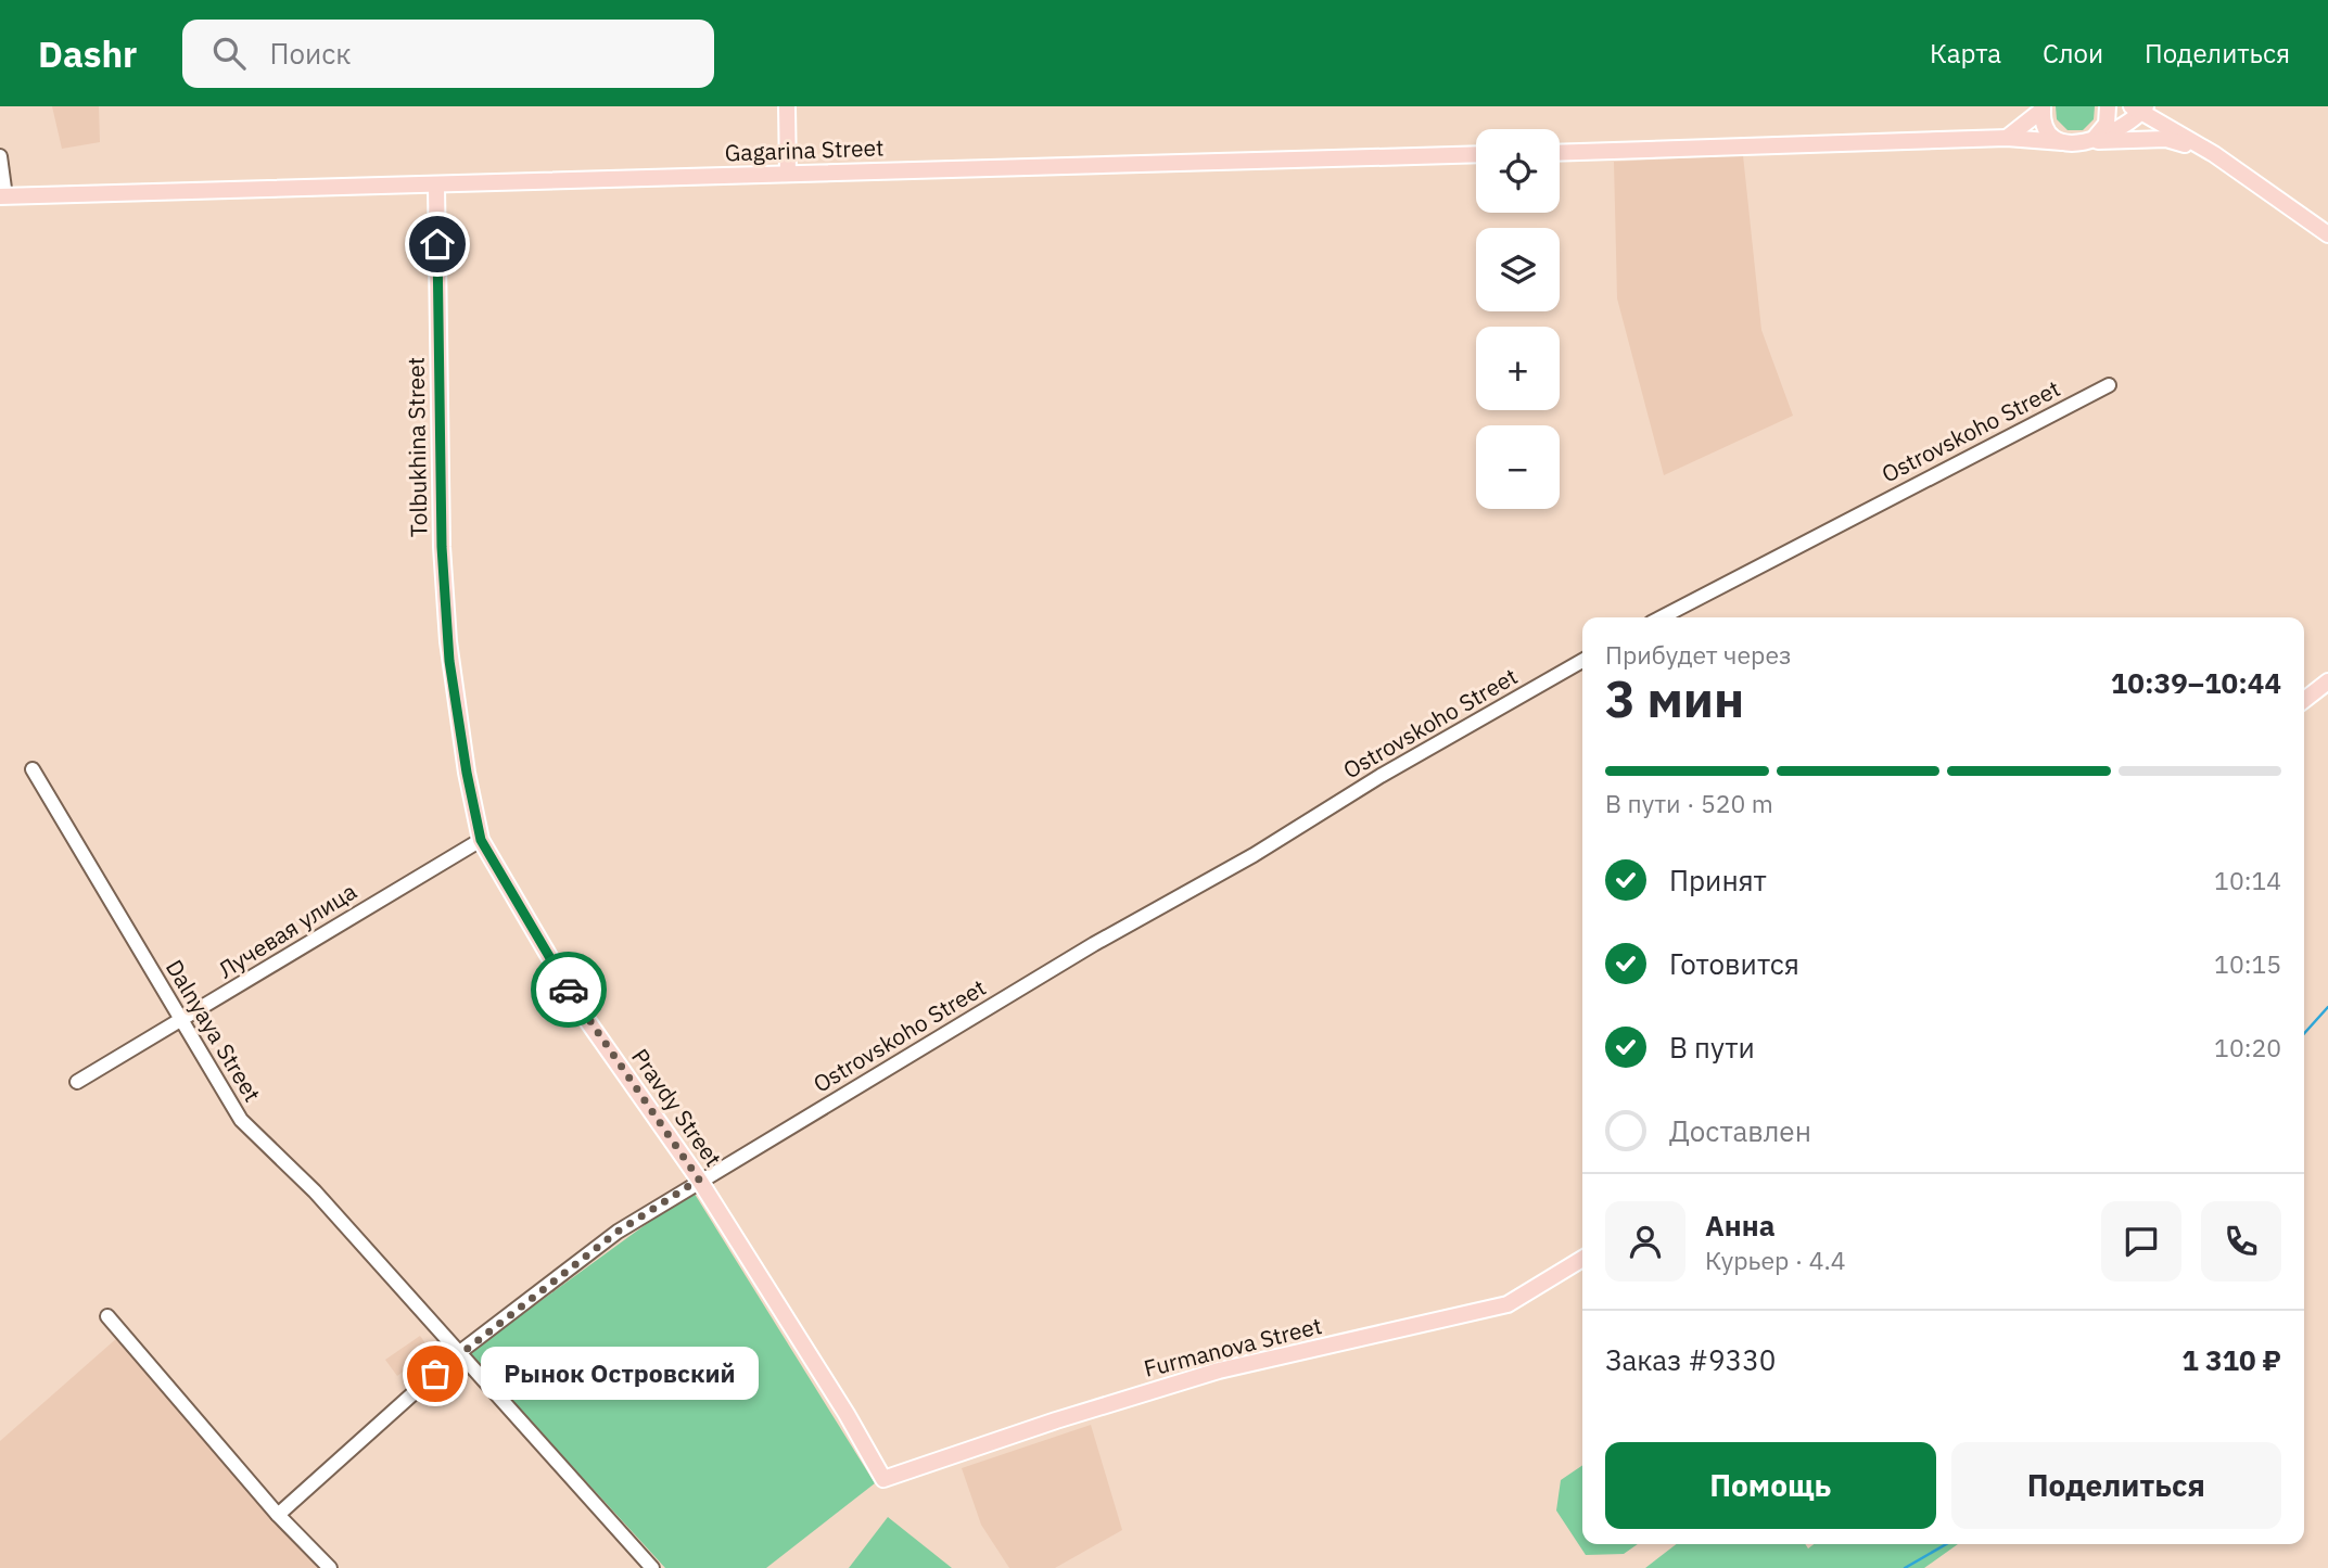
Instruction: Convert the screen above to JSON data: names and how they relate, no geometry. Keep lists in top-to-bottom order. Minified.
{"streets":{"main road":["Gagarina Street","Tolbukhina Street","Pravdy Street","Furmanova Street"],"street":["Ostrovskoho Street","Лучевая улица","Dalnyaya Street"]},"crossings":[["Gagarina Street","Tolbukhina Street"],["Ostrovskoho Street","Dalnyaya Street"],["Ostrovskoho Street","Pravdy Street"],["Tolbukhina Street","Лучевая улица"],["Tolbukhina Street","Pravdy Street"],["Лучевая улица","Dalnyaya Street"],["Лучевая улица","Pravdy Street"],["Pravdy Street","Furmanova Street"]],"places":["Рынок Островский"],"page":{"header":"Dashr","search":"Поиск","nav":["Карта","Слои","Поделиться"],"map_buttons":["+","−"],"heading":["3 мин","Прибудет через","10:39–10:44"],"panel":["Анна","Курьер · 4.4","Заказ #9330","1 310 ₽"],"bar":"В пути · 520 m","list":[["Принят","10:14"],["Готовится","10:15"],["В пути","10:20"],"Доставлен"],"bubble":"Рынок Островский","buttons":["Помощь","Поделиться"]}}
